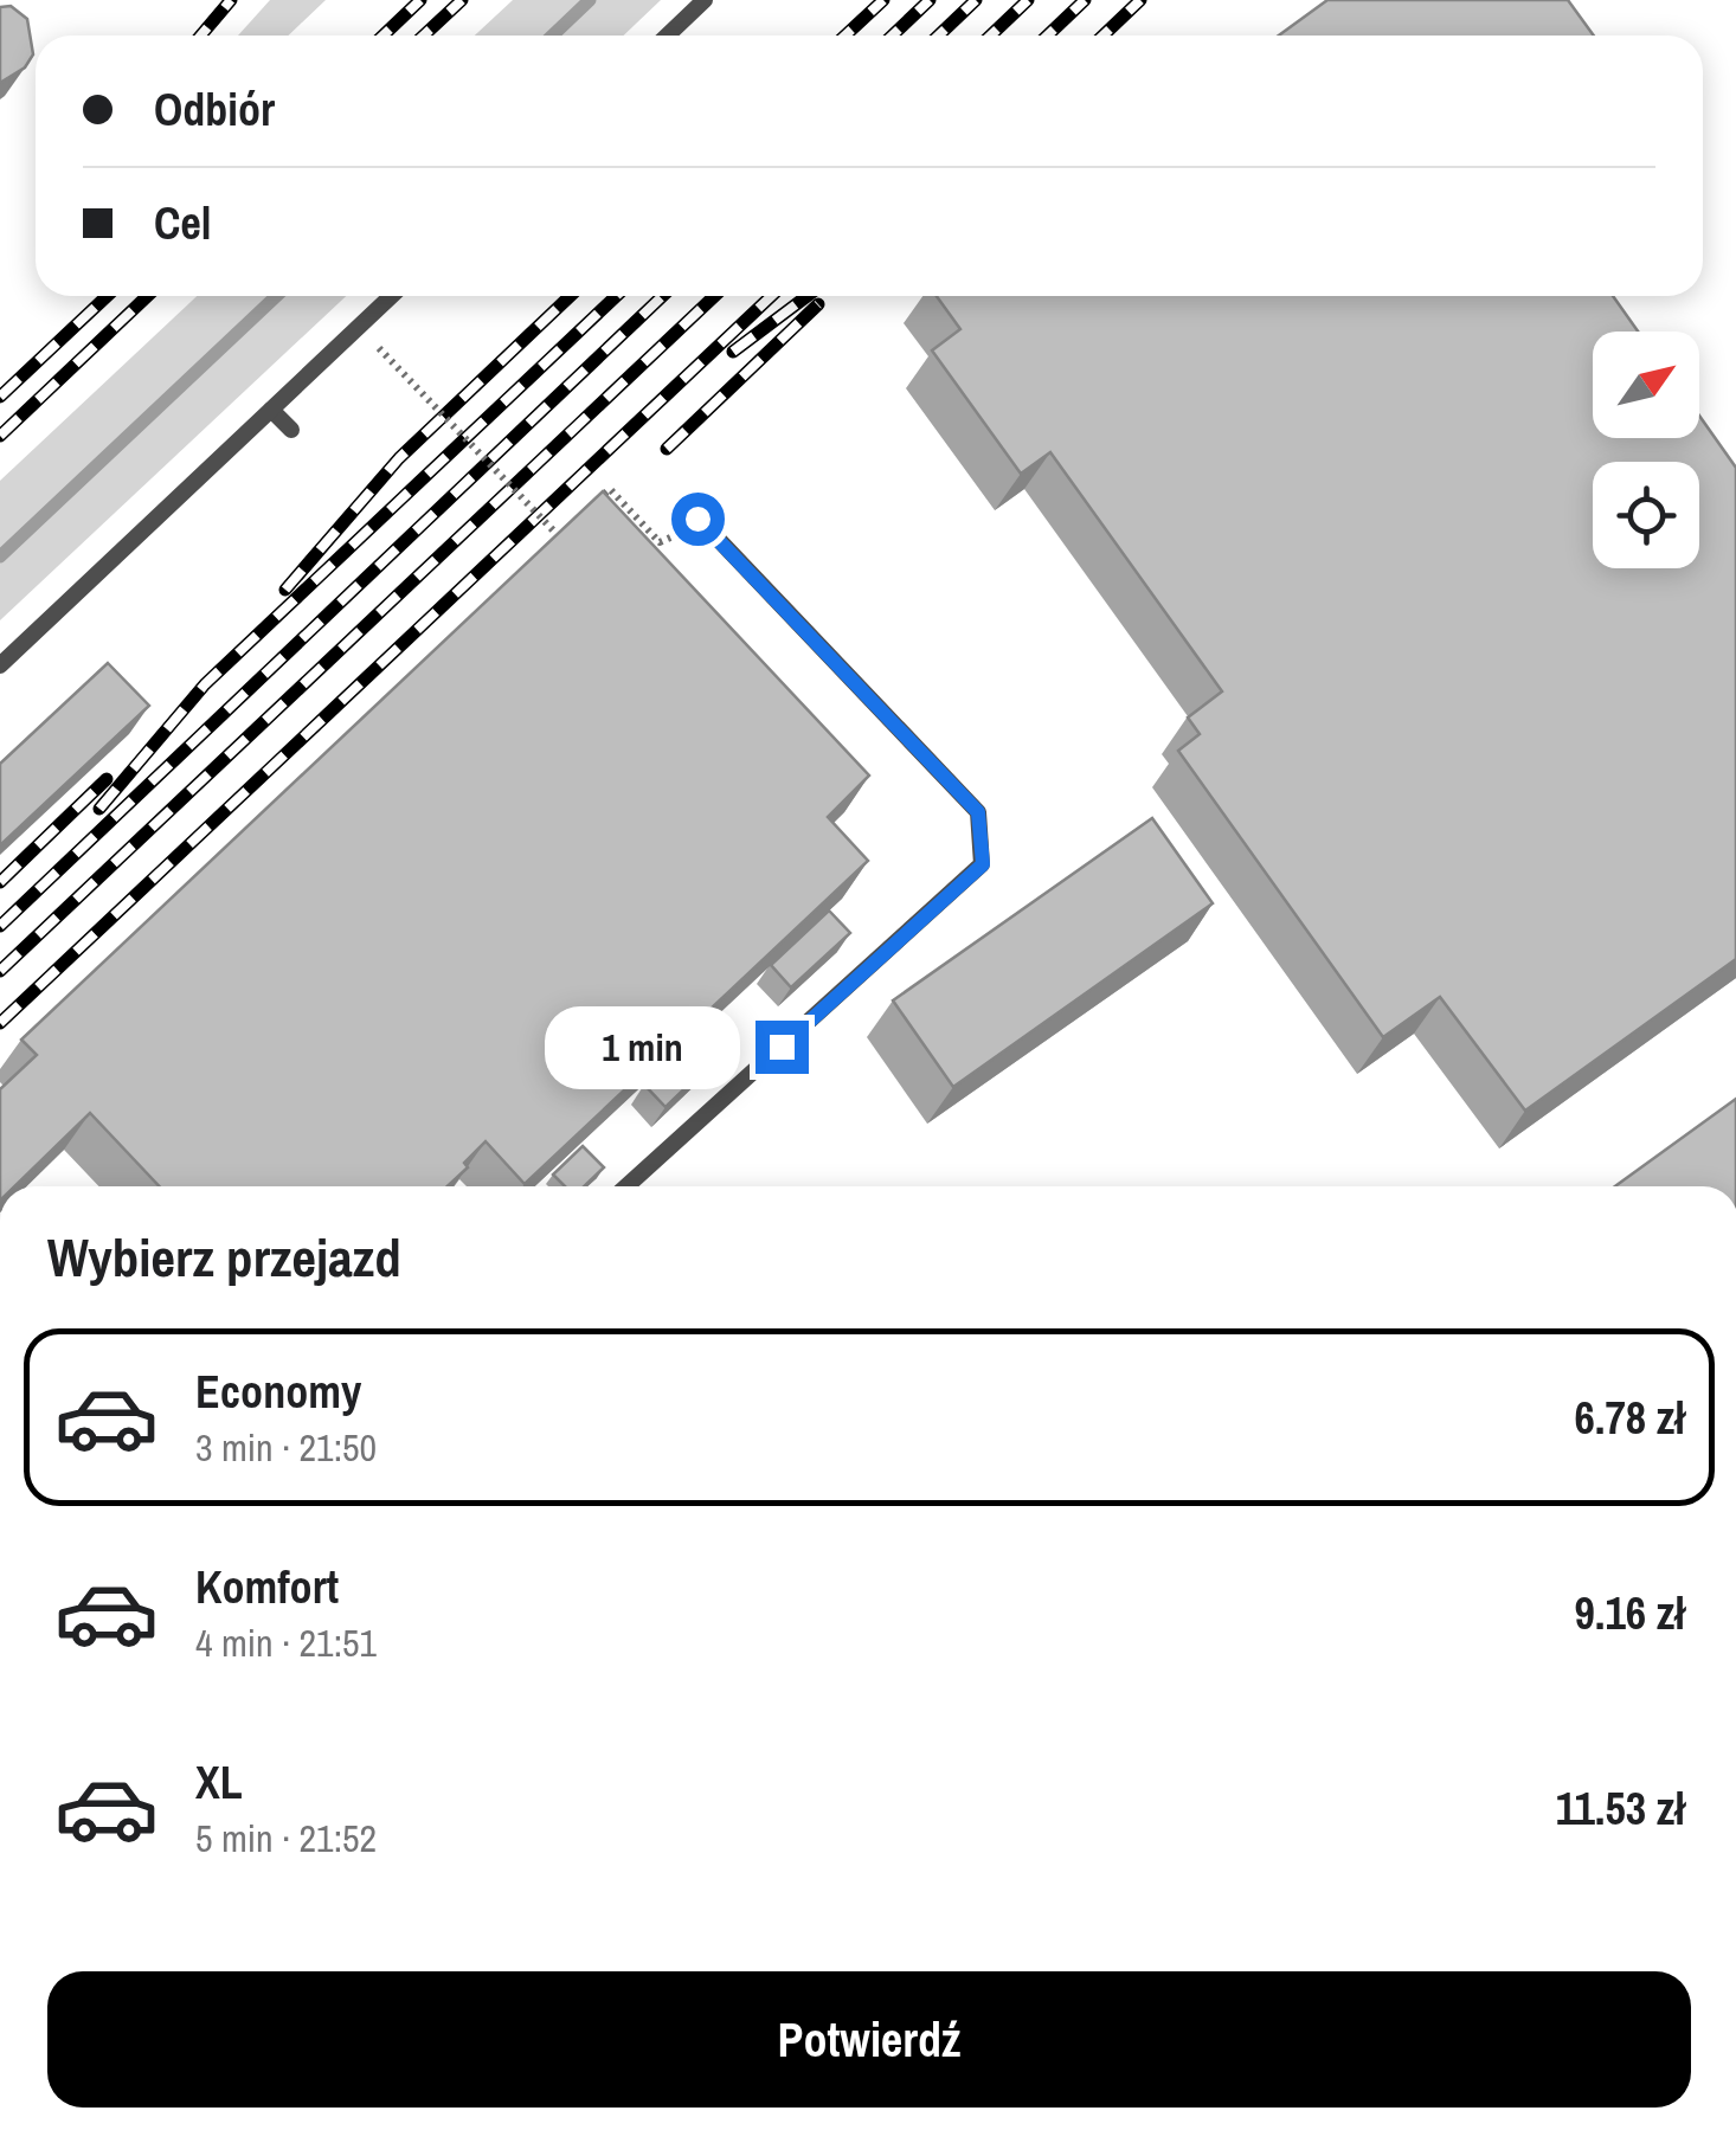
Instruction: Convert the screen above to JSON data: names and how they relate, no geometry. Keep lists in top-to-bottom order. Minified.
{"north":"top right","page":{"banner":["Odbiór","Cel"],"bubble":"1 min","heading":"Wybierz przejazd","list":[{"name":"Economy","note":"3 min · 21:50","value":"6.78 zł"},{"name":"Komfort","note":"4 min · 21:51","value":"9.16 zł"},{"name":"XL","note":"5 min · 21:52","value":"11.53 zł"}],"buttons":"Potwierdź"}}
